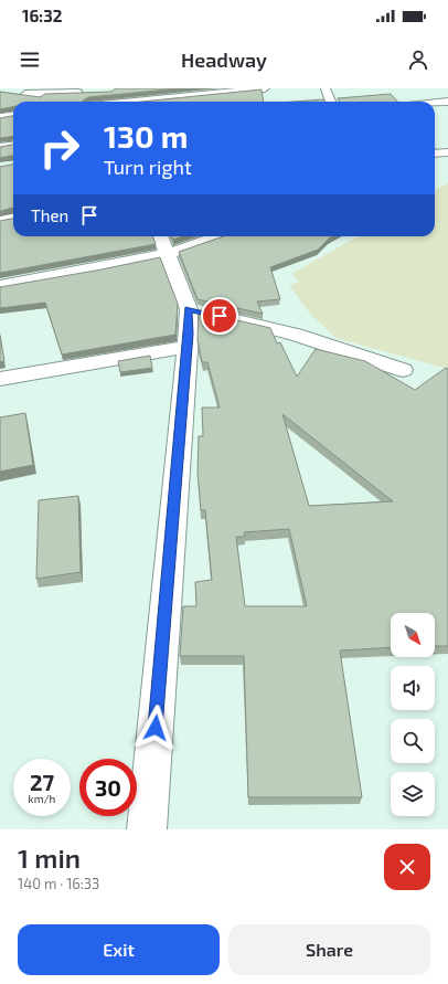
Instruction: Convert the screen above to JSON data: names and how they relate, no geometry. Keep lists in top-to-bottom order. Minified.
{"north":"bottom right","page":{"status":"16:32","header":"Headway","turn":["130 m","Turn right"],"then":"Then","speed":"27 km/h","limit":"30","heading":["1 min","140 m · 16:33"],"buttons":["Exit","Share"]}}
